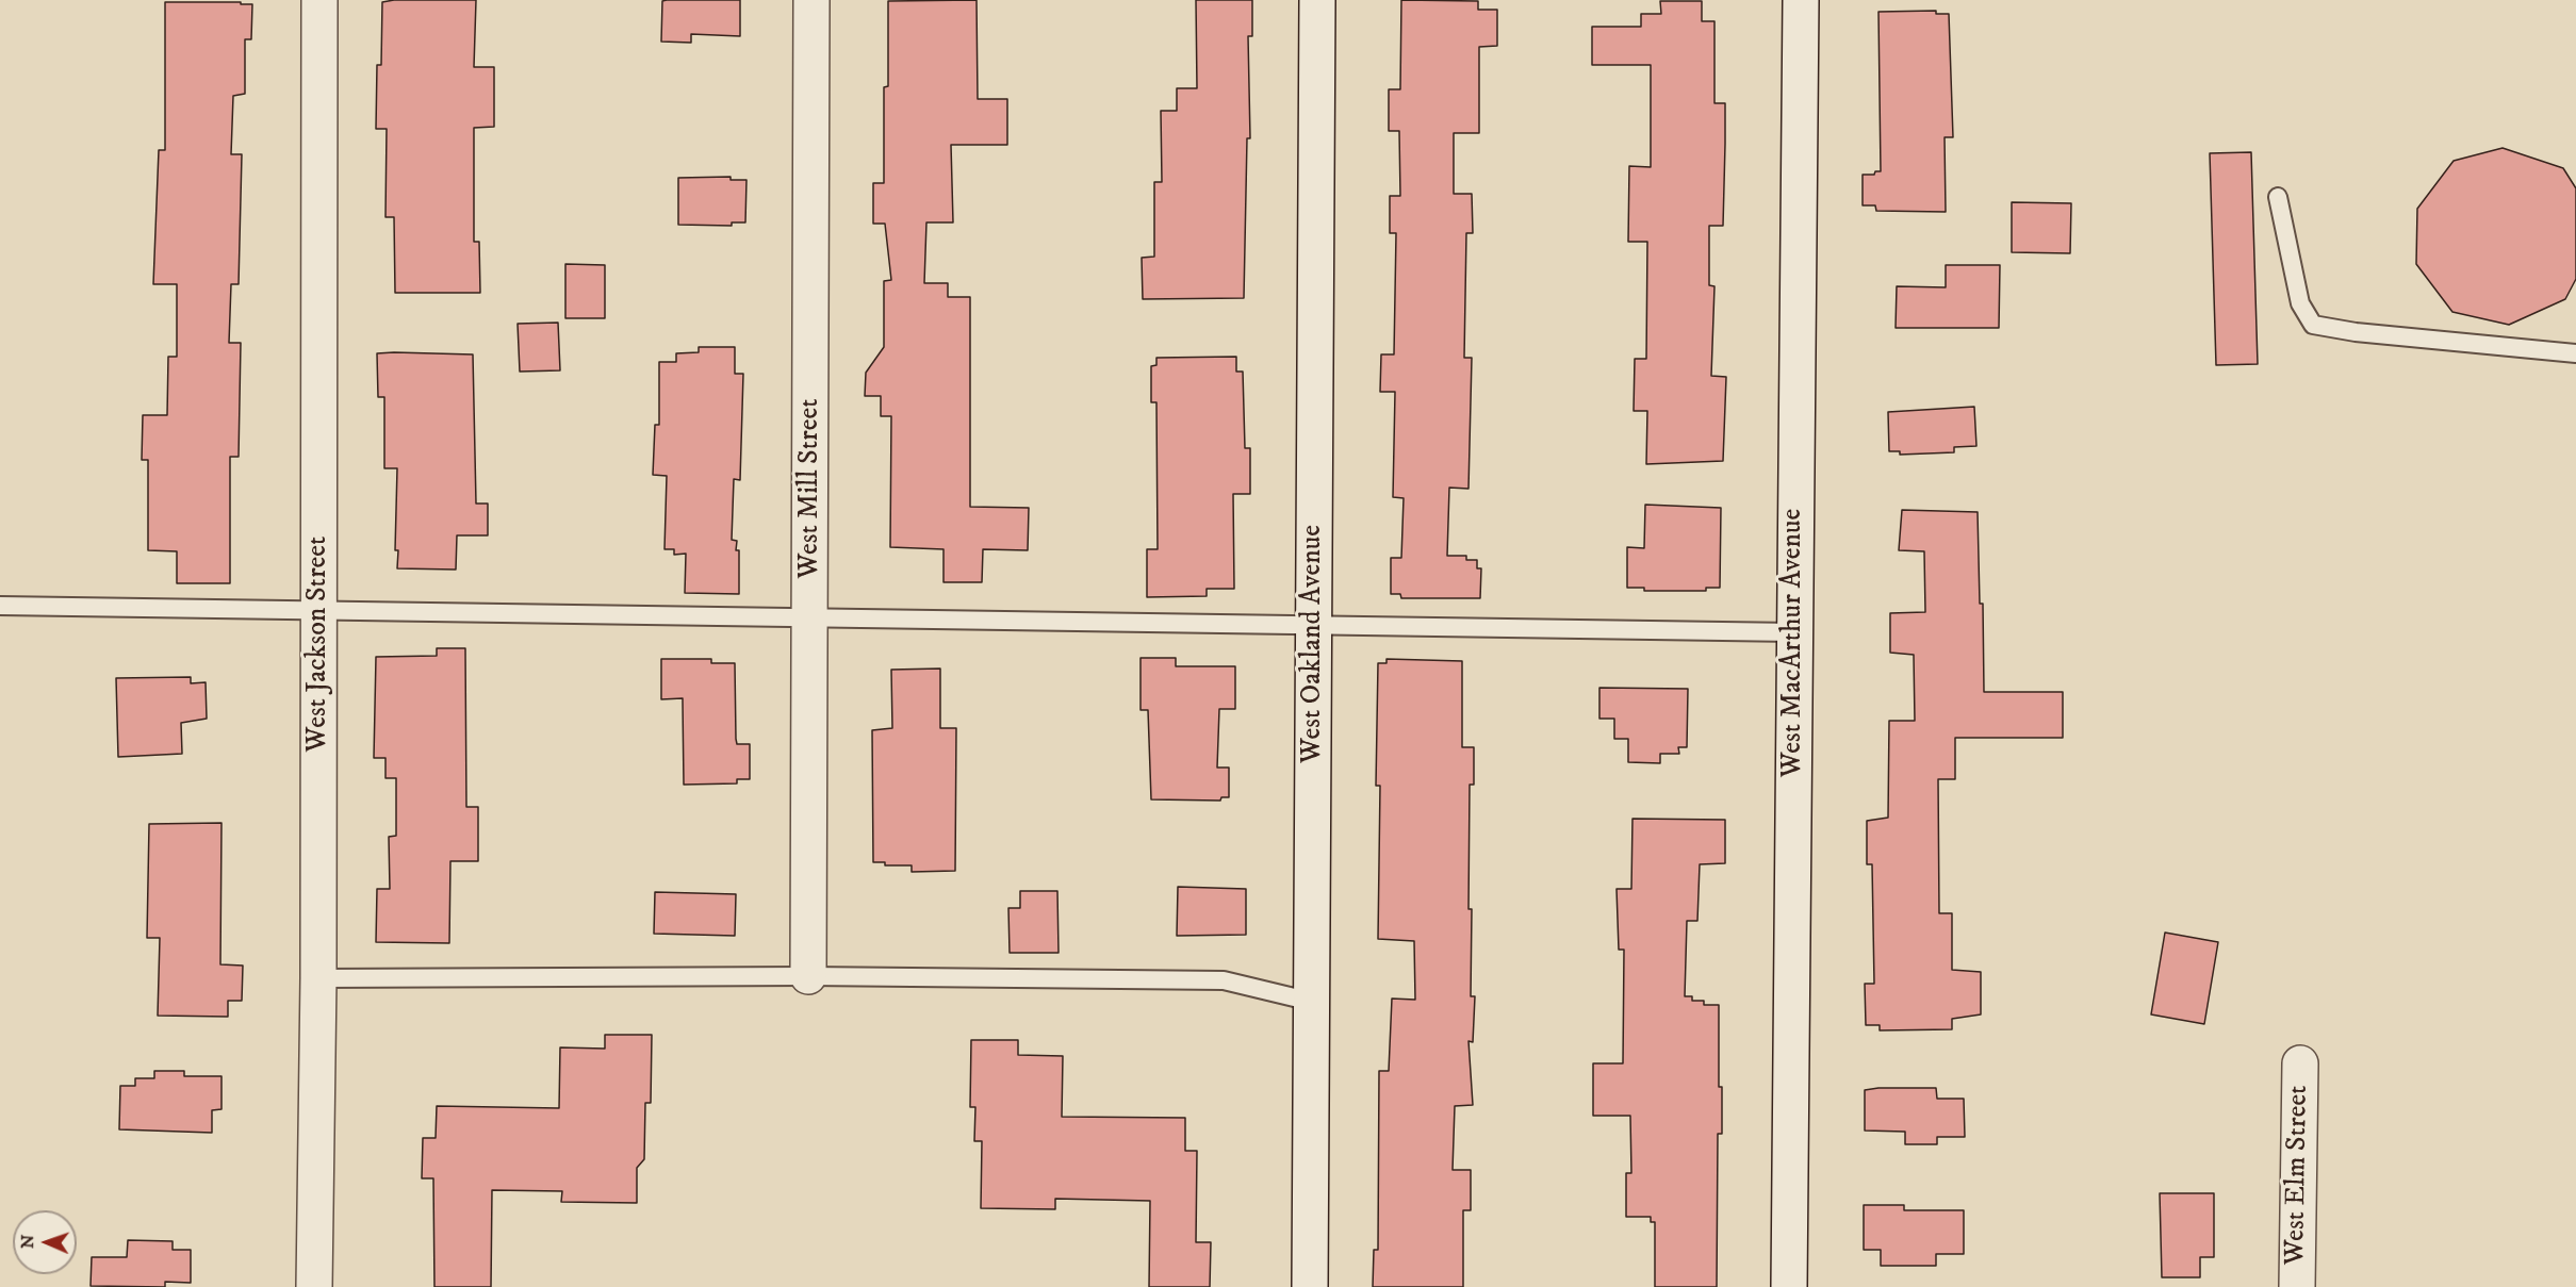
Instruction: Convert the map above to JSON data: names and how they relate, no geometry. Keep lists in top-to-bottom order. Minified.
{"streets":{"main road":["West Mill Street","West MacArthur Avenue","West Jackson Street","West Oakland Avenue","West Elm Street"]},"north":"left"}
